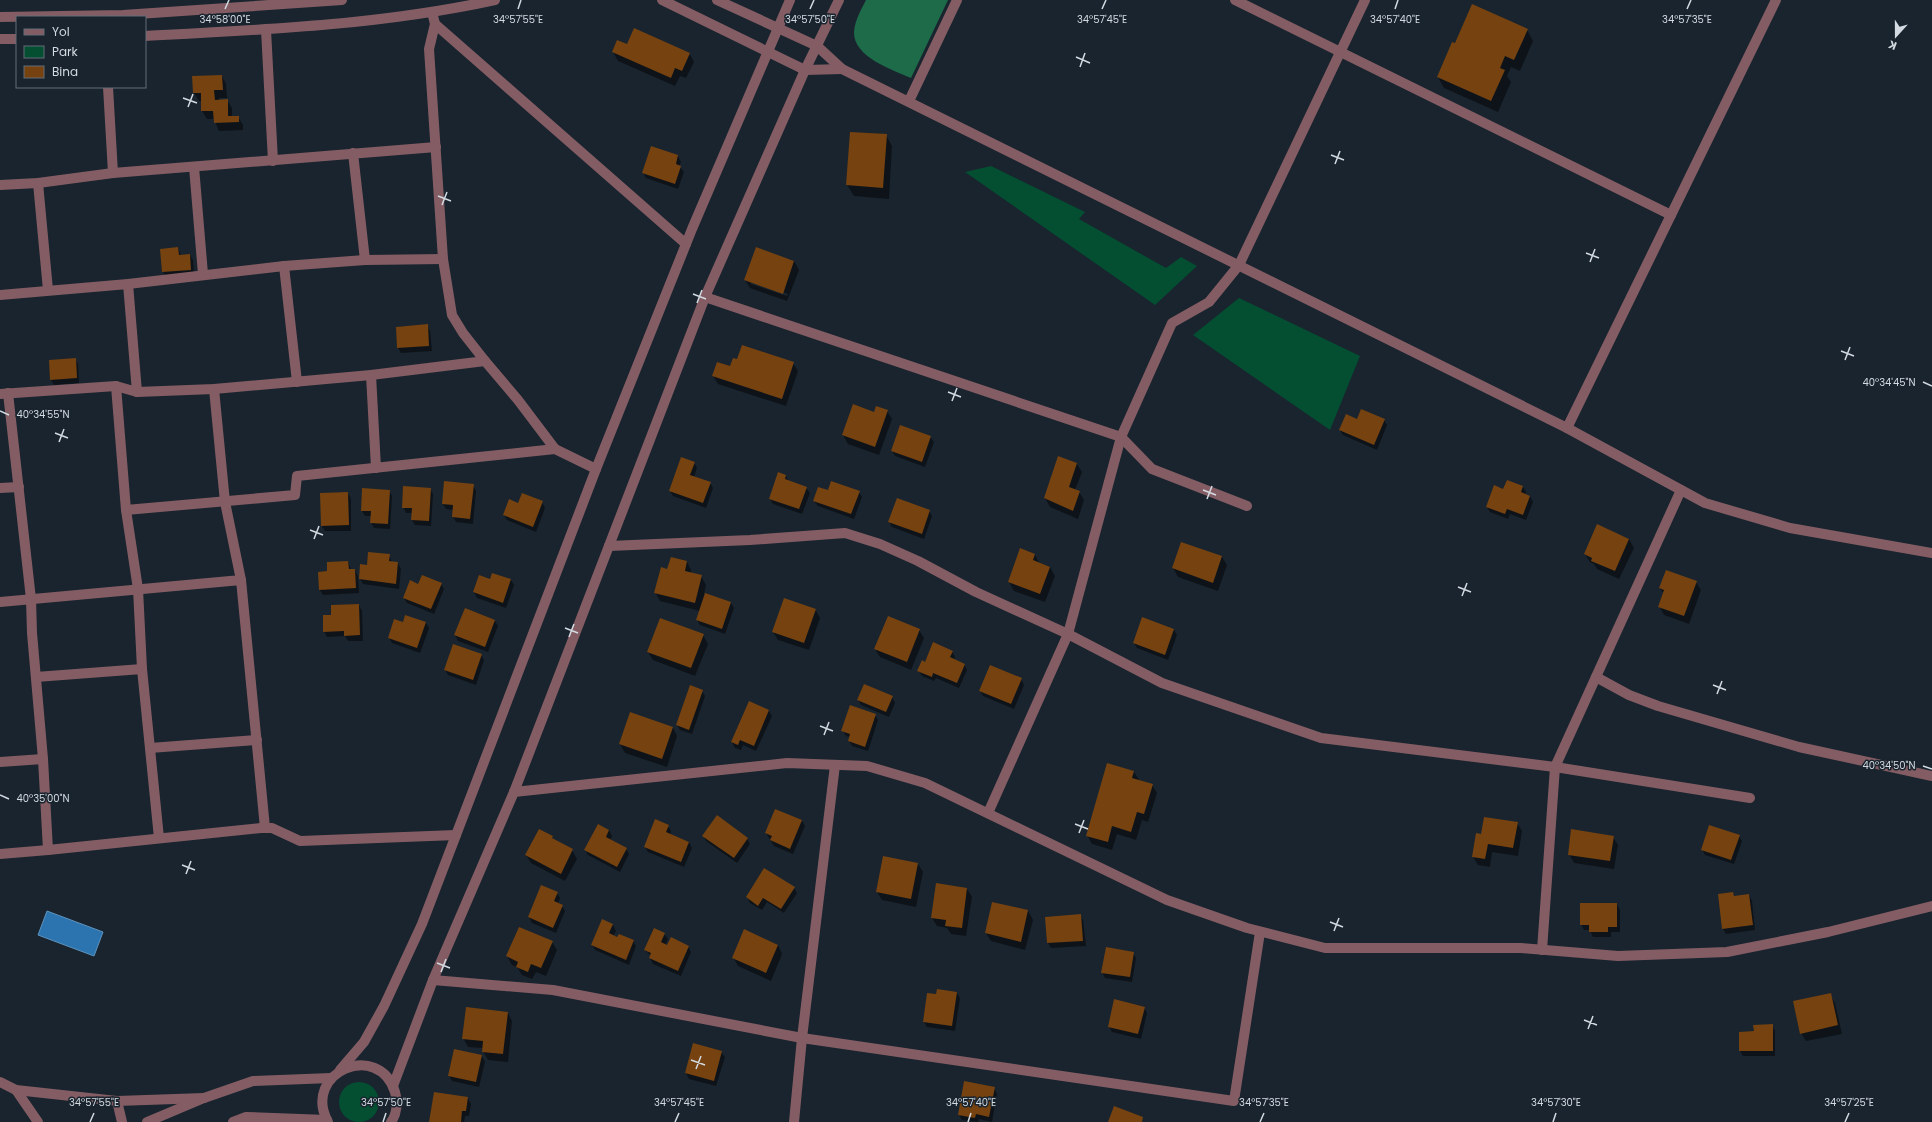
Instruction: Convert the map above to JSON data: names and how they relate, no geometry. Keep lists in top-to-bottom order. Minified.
{"legend":["Yol","Park","Bina"],"north":"bottom","coordinates":["34°57'55\"E","34°57'50\"E","34°57'45\"E","34°57'40\"E","34°57'35\"E","34°58'00\"E","40°34'45\"N","40°34'55\"N","40°34'50\"N","40°35'00\"N","34°57'30\"E","34°57'25\"E"]}
